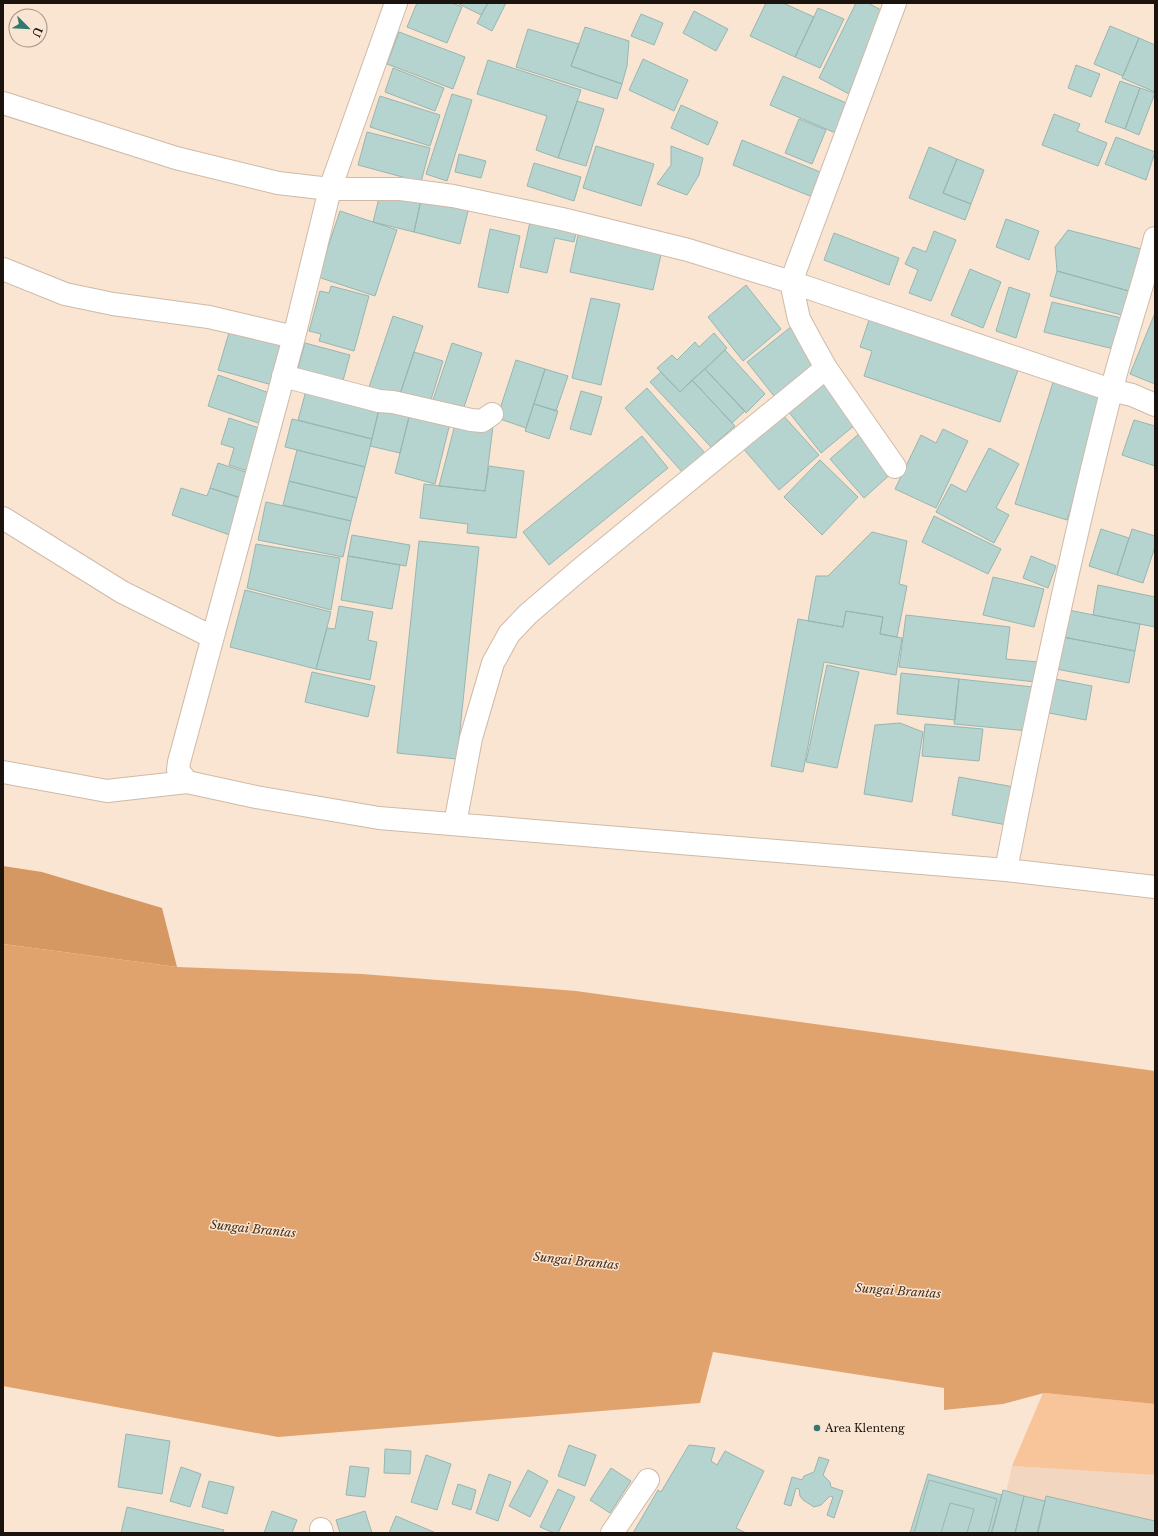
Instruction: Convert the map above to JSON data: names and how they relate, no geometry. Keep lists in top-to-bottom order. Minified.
{"water":["Sungai Brantas"],"places":["Area Klenteng"],"north":"bottom right"}
